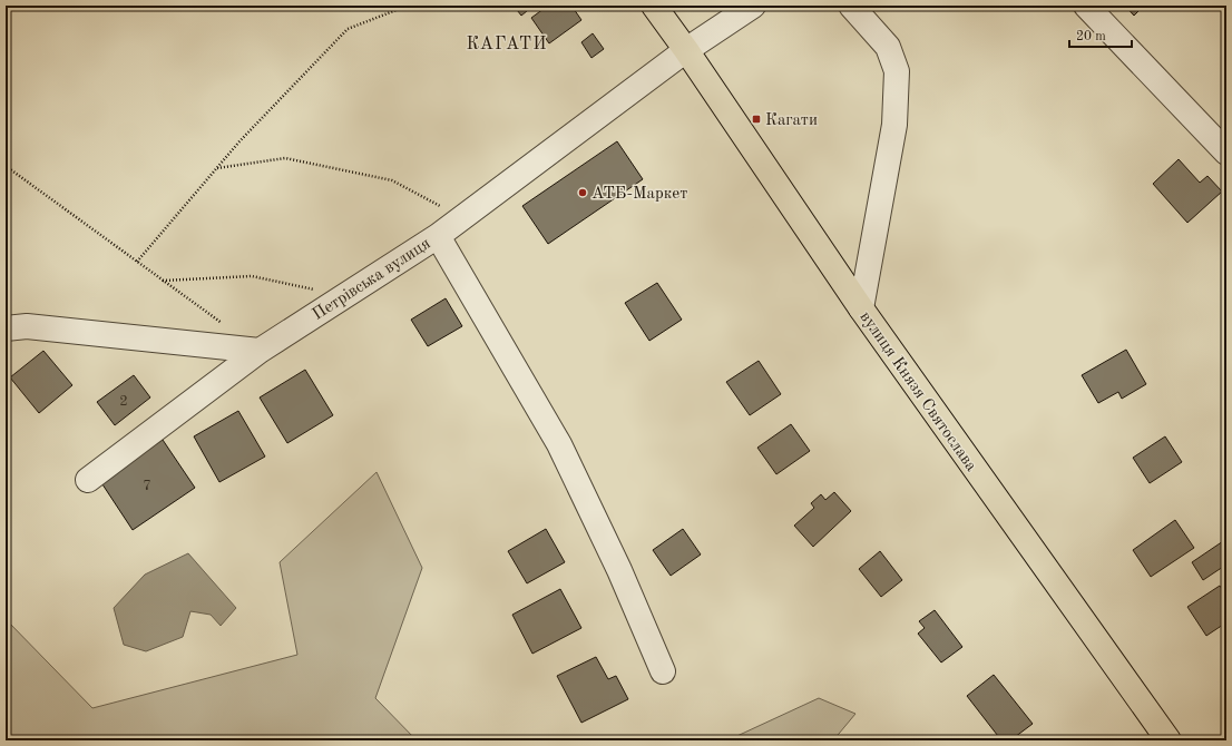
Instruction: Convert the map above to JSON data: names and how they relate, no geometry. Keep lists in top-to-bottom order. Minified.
{"streets":{"main road":["вулиця Князя Святослава"],"street":["Петрівська вулиця"]},"crossings":[["Петрівська вулиця","вулиця Князя Святослава"]],"districts":["КАГАТИ"],"places":{"transit":["Кагати"],"other":["АТБ-Маркет"]},"house_numbers":["2","7"],"scale_bar":"20 m"}
